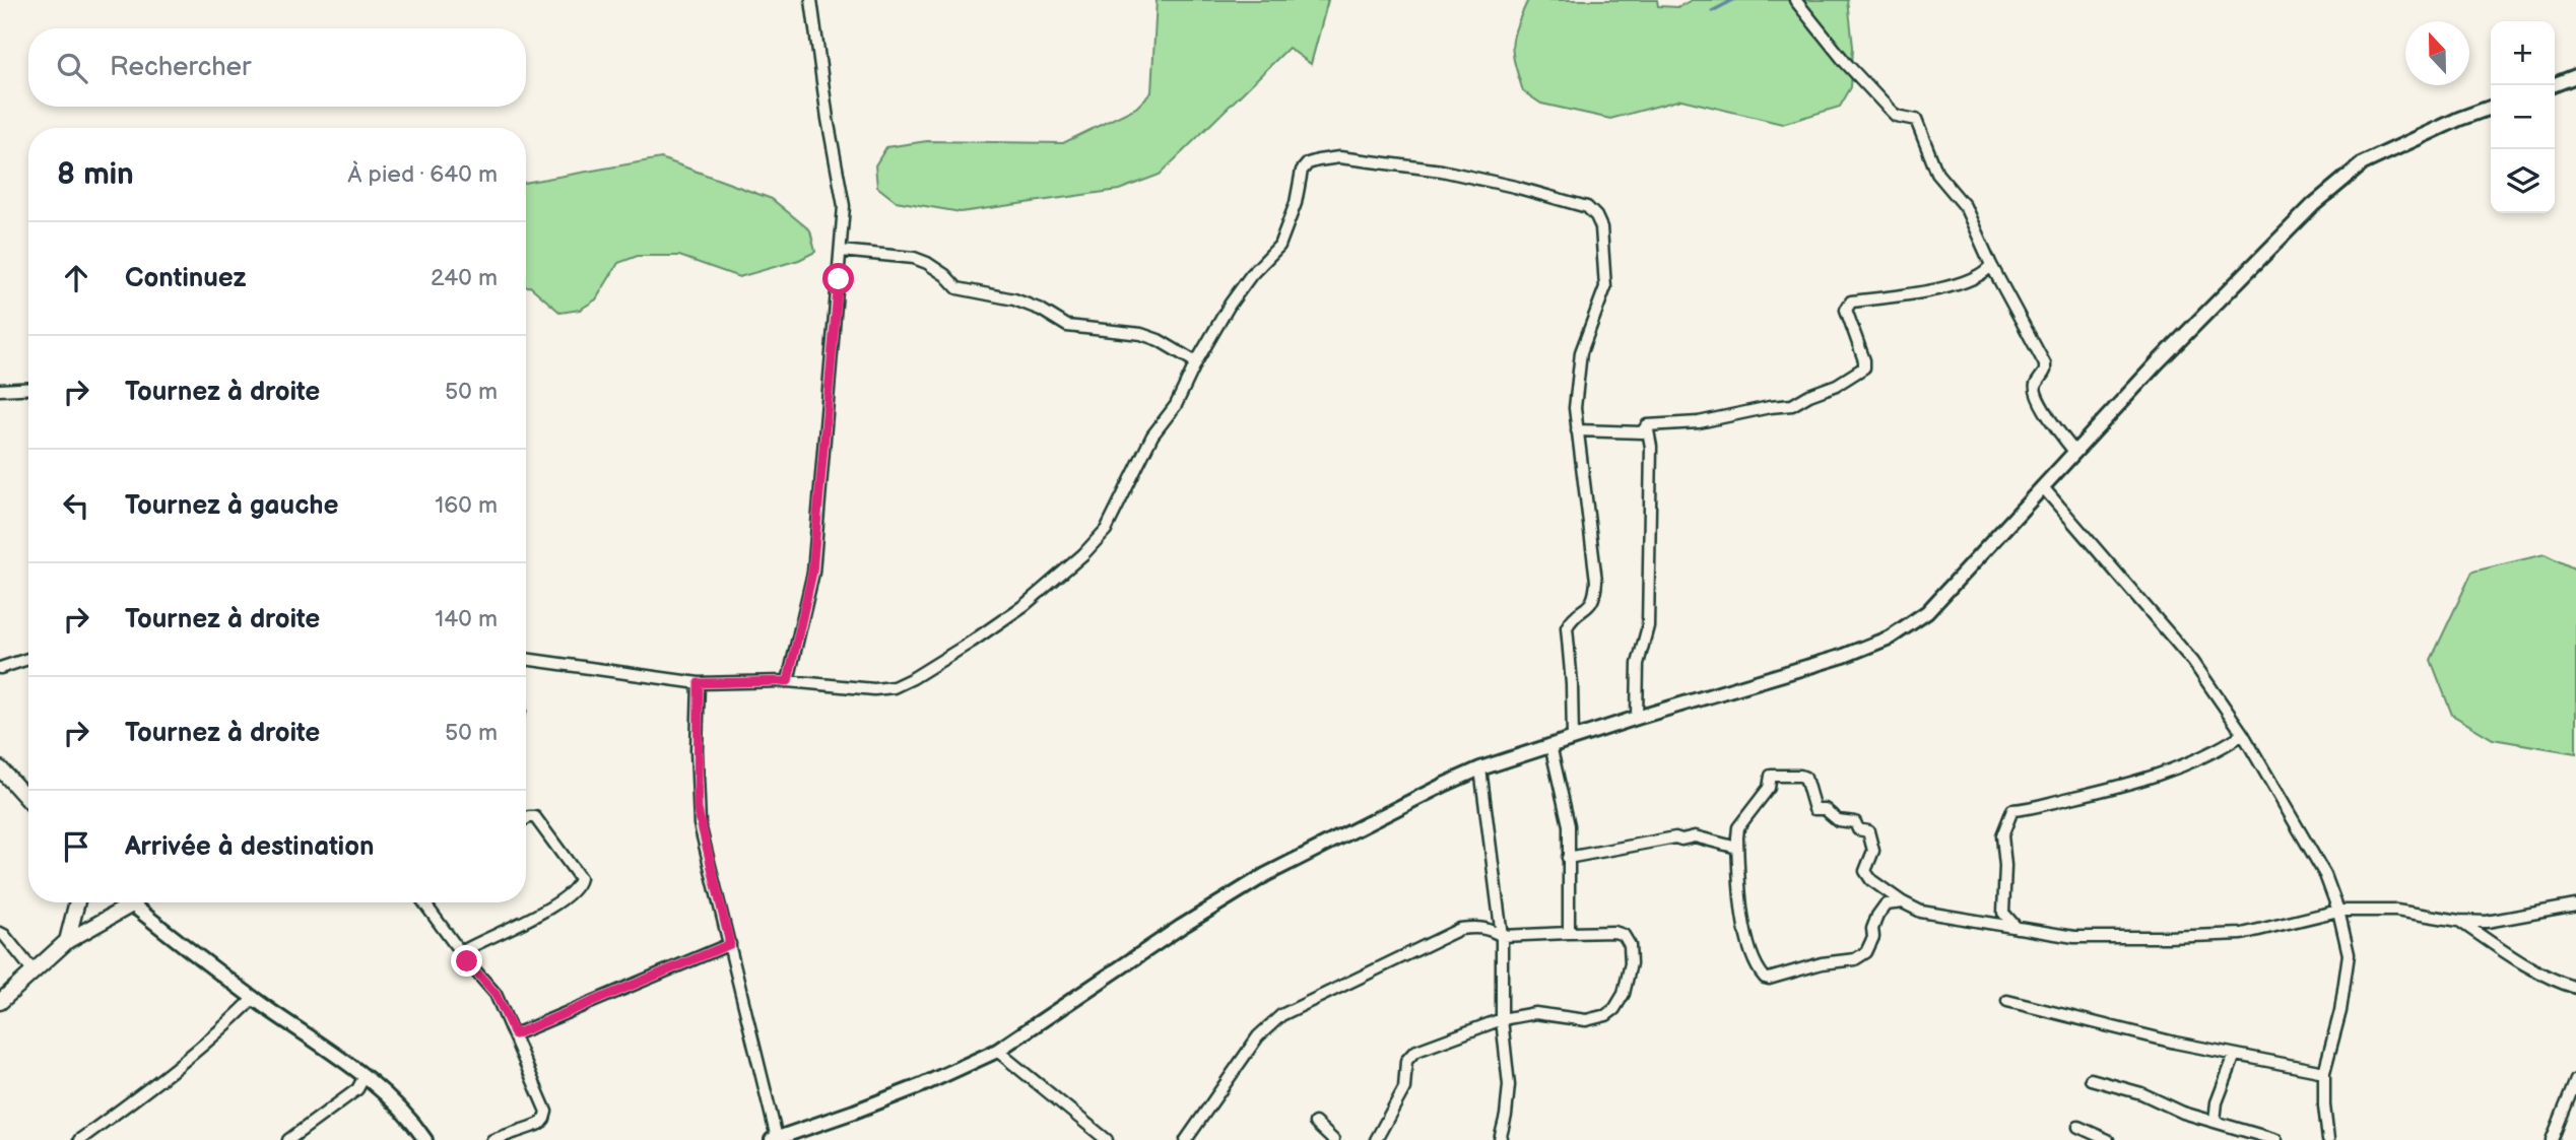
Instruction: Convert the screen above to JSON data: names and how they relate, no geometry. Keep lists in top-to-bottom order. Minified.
{"north":"top","page":{"map_buttons":["+","−"],"search":"Rechercher","heading":["8 min","À pied · 640 m"],"list":[["Continuez","240 m"],["Tournez à droite","50 m"],["Tournez à gauche","160 m"],["Tournez à droite","140 m"],["Tournez à droite","50 m"],"Arrivée à destination"]}}
